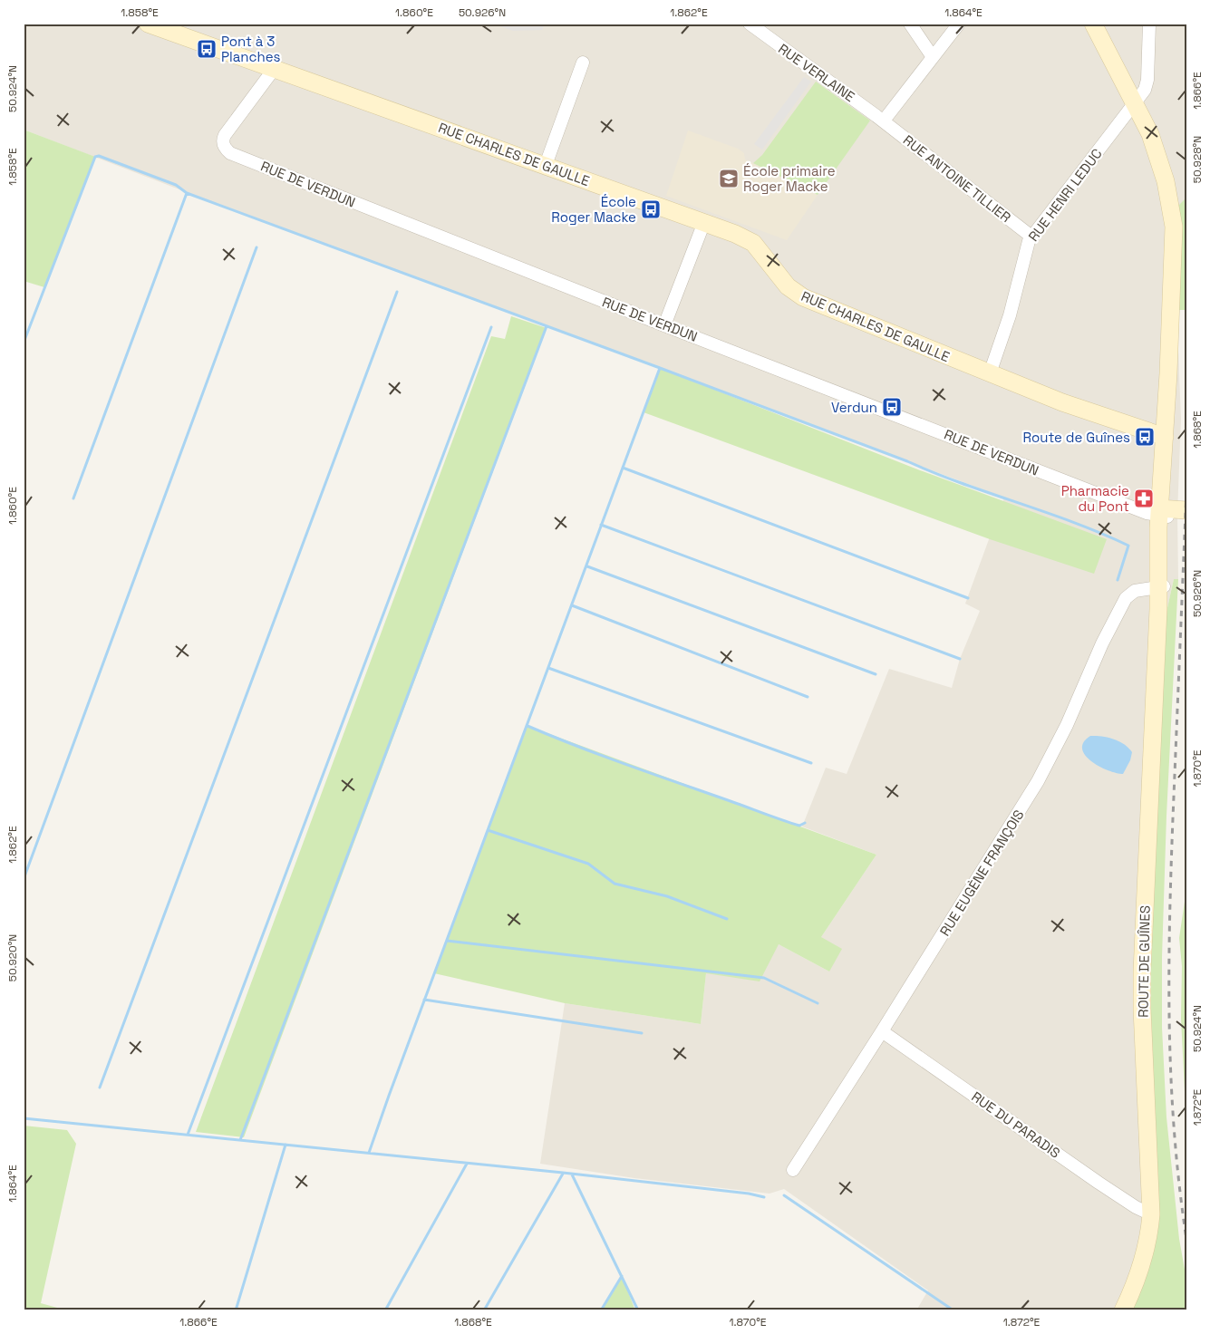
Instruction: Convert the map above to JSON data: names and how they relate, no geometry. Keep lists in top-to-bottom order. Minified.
{"streets":{"main road":["RUE CHARLES DE GAULLE","ROUTE DE GUÎNES"],"street":["RUE VERLAINE","RUE ANTOINE TILLIER","RUE DE VERDUN","RUE HENRI LEDUC","RUE EUGÈNE FRANÇOIS","RUE DU PARADIS"]},"crossings":[["RUE VERLAINE","RUE ANTOINE TILLIER"],["RUE CHARLES DE GAULLE","RUE DE VERDUN"],["RUE CHARLES DE GAULLE","RUE HENRI LEDUC"],["RUE ANTOINE TILLIER","RUE HENRI LEDUC"],["RUE DE VERDUN","ROUTE DE GUÎNES"],["RUE EUGÈNE FRANÇOIS","ROUTE DE GUÎNES"],["RUE EUGÈNE FRANÇOIS","RUE DU PARADIS"],["ROUTE DE GUÎNES","RUE DU PARADIS"]],"places":{"bus stop":["Pont à 3 Planches","École Roger Macke","Verdun","Route de Guînes"],"school or university":["École primaire Roger Macke"],"pharmacy":["Pharmacie du Pont"]},"coordinates":["1.858°E","1.860°E","50.926°N","1.862°E","1.864°E","50.924°N","1.866°E","50.928°N","1.868°E","1.870°E","50.920°N","1.872°E"]}
